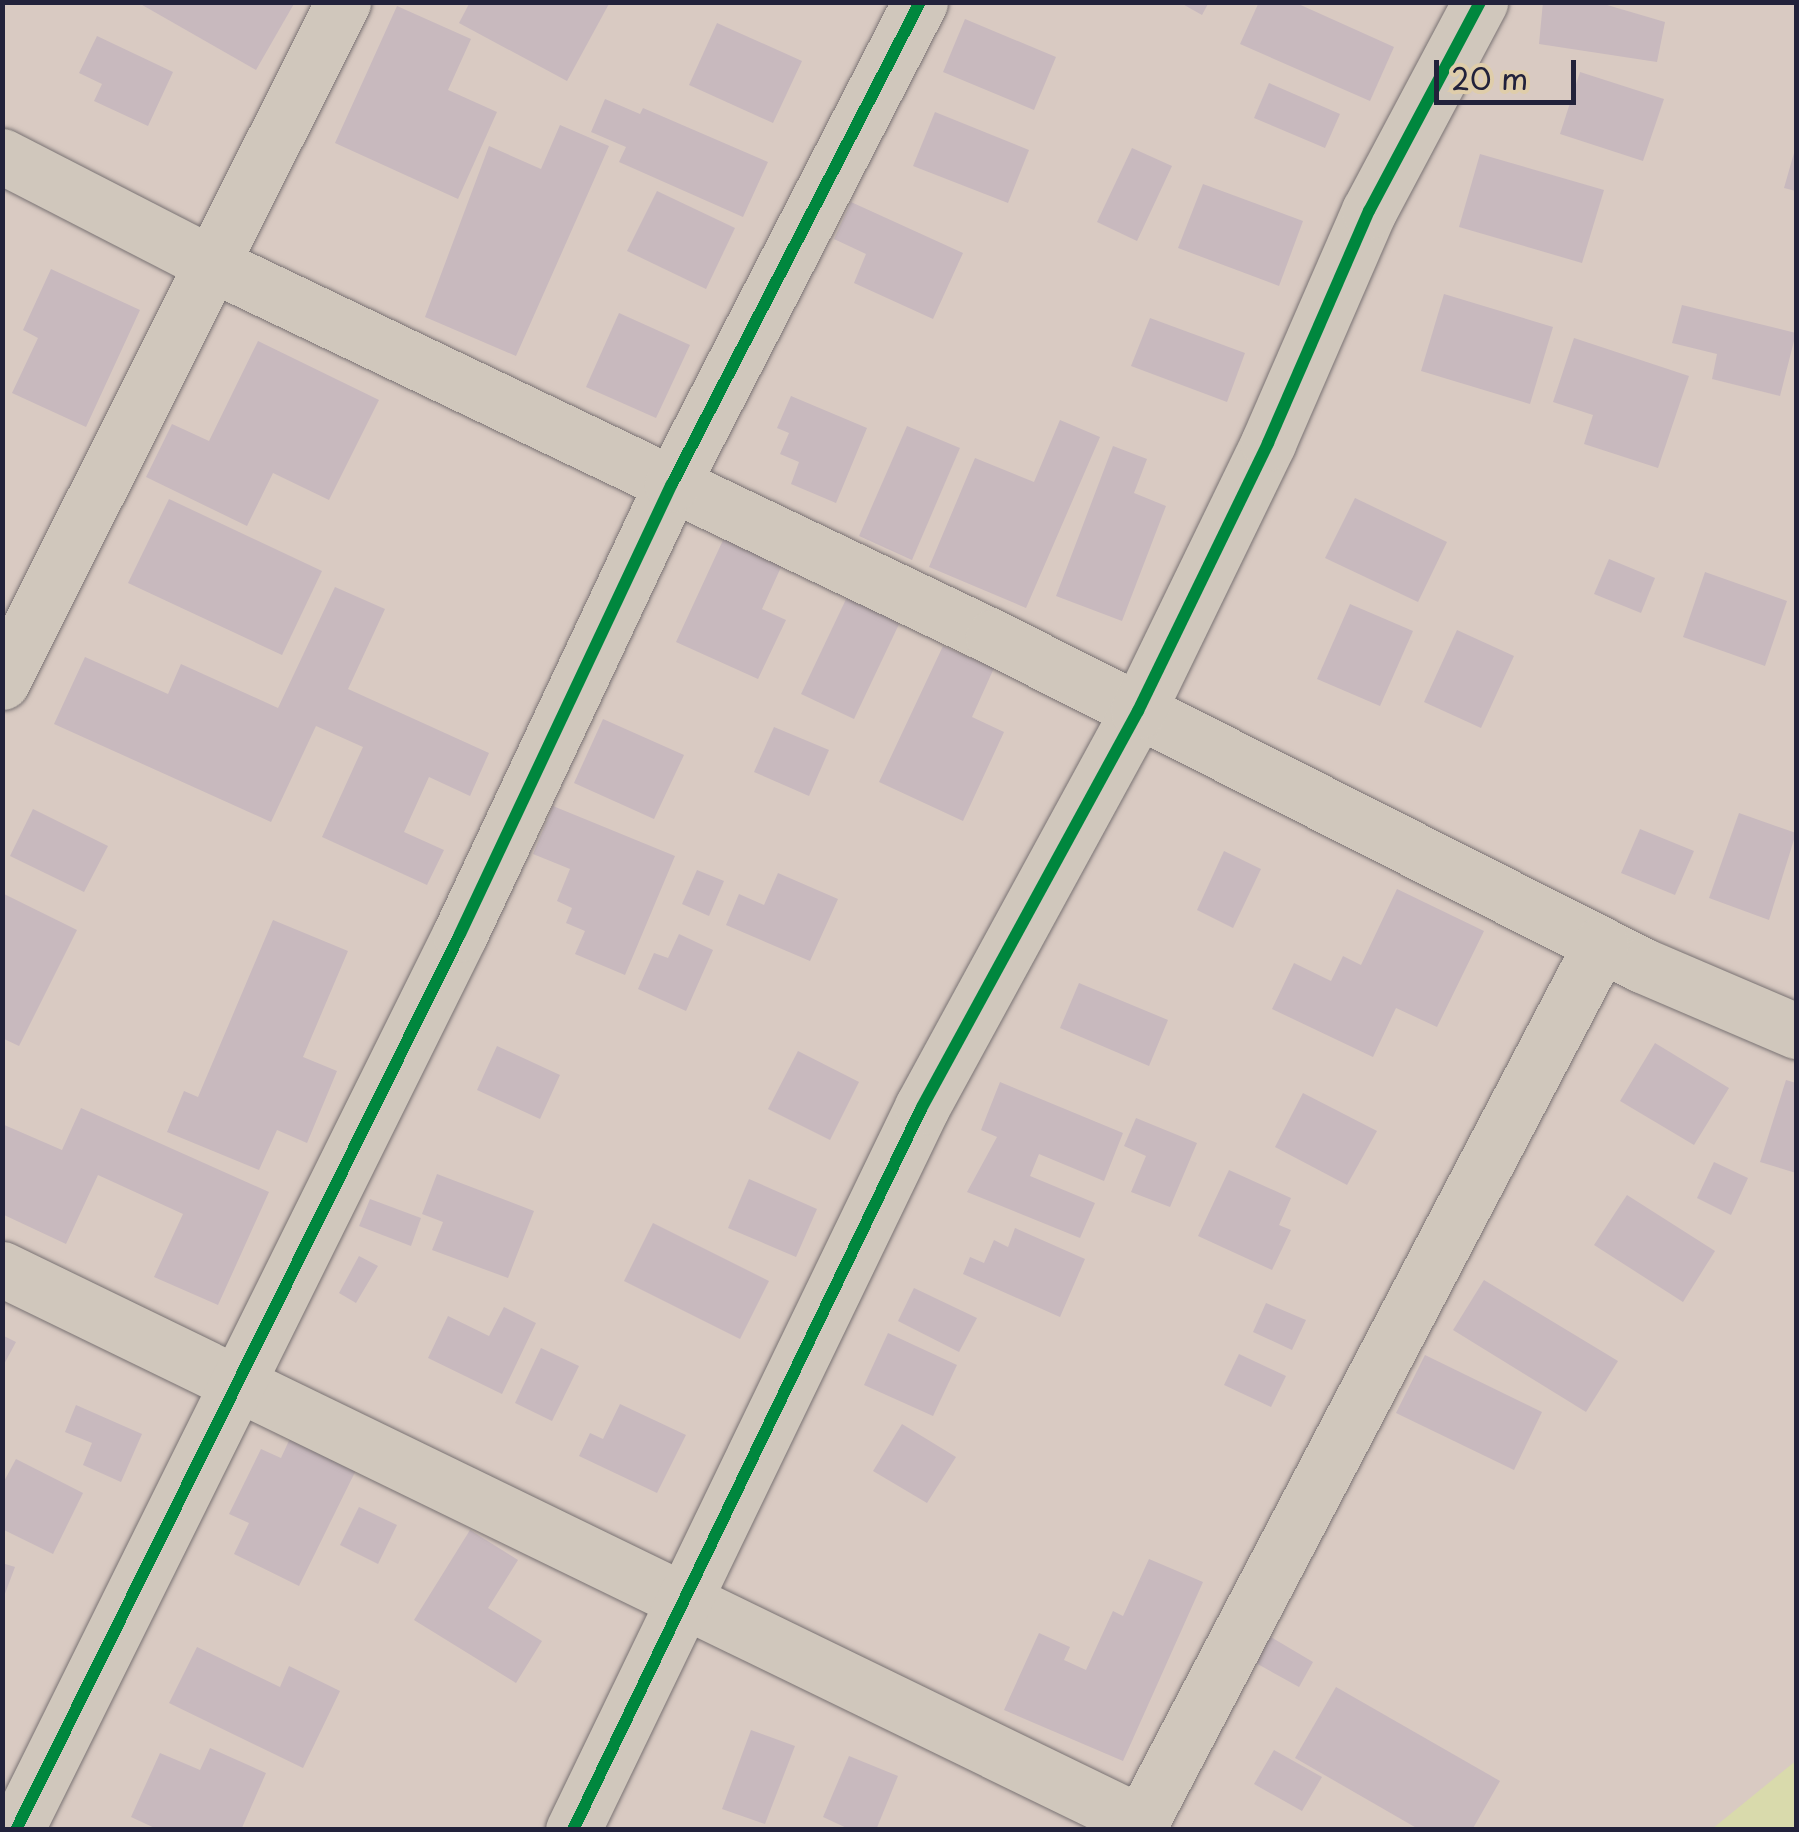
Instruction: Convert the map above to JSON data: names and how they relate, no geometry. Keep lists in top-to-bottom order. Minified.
{"scale_bar":"20 m"}
